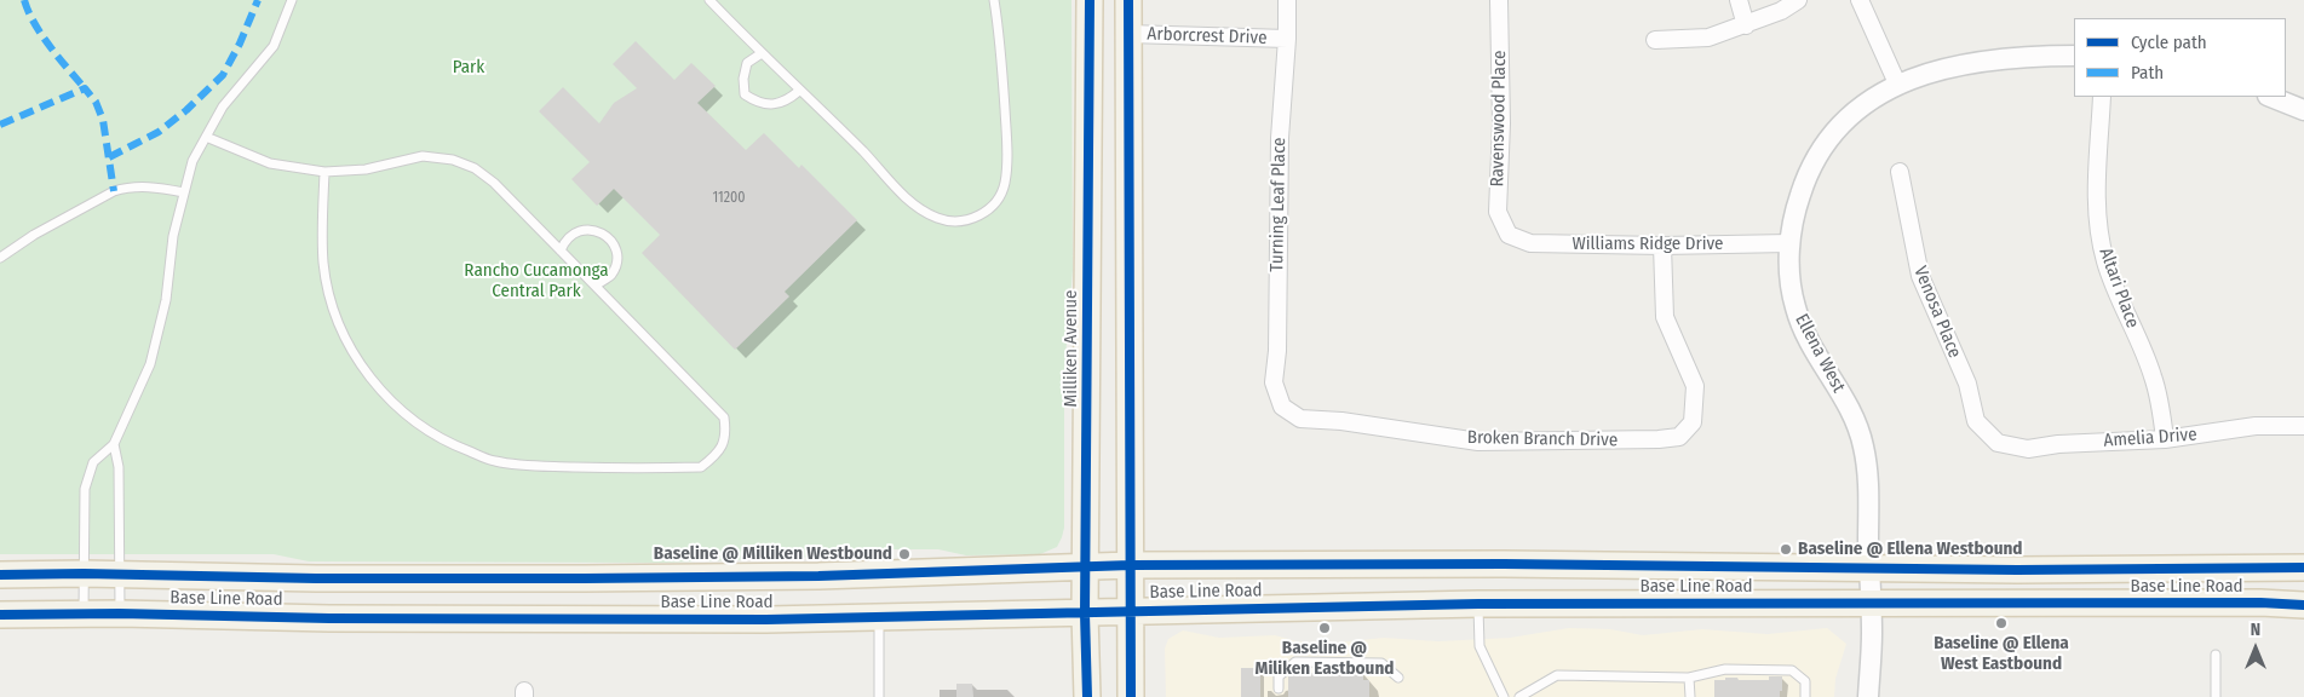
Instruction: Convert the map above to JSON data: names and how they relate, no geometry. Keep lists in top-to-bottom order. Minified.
{"streets":{"main road":["Milliken Avenue","Base Line Road"],"street":["Arborcrest Drive","Ravenswood Place","Turning Leaf Place","Williams Ridge Drive","Altari Place","Venosa Place","Ellena West","Amelia Drive","Broken Branch Drive"]},"crossings":[["Arborcrest Drive","Turning Leaf Place"],["Ravenswood Place","Williams Ridge Drive"],["Turning Leaf Place","Broken Branch Drive"],["Williams Ridge Drive","Ellena West"],["Williams Ridge Drive","Broken Branch Drive"],["Altari Place","Amelia Drive"],["Venosa Place","Amelia Drive"],["Milliken Avenue","Base Line Road"],["Ellena West","Base Line Road"]],"parks":["Park","Rancho Cucamonga Central Park"],"places":["Baseline @ Ellena Westbound","Baseline @ Milliken Westbound","Baseline @ Ellena West Eastbound","Baseline @ Miliken Eastbound"],"house_numbers":["11200"],"legend":["Cycle path","Path"],"north":"top"}
